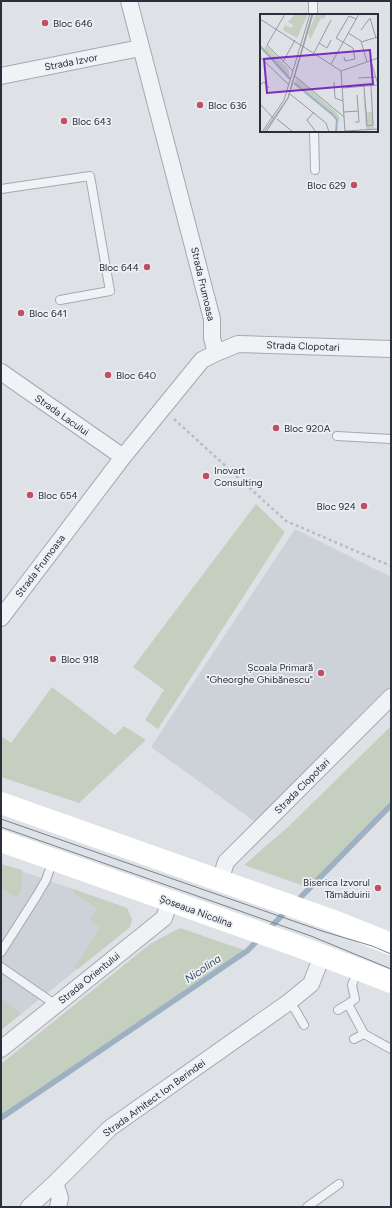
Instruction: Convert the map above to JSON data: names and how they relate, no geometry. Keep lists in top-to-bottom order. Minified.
{"streets":{"main road":["Șoseaua Nicolina"],"street":["Strada Izvor","Strada Frumoasa","Strada Clopotari","Strada Lacului","Strada Orientului","Strada Arhitect Ion Berindei"]},"crossings":[["Strada Izvor","Strada Frumoasa"],["Strada Frumoasa","Strada Clopotari"],["Strada Frumoasa","Strada Lacului"],["Șoseaua Nicolina","Strada Orientului"],["Șoseaua Nicolina","Strada Arhitect Ion Berindei"]],"water":["Nicolina"],"places":["Bloc 646","Bloc 636","Bloc 643","Bloc 629","Bloc 644","Bloc 641","Bloc 640","Bloc 920A","Inovart Consulting","Bloc 654","Bloc 924","Bloc 918","Școala Primară \"Gheorghe Ghibănescu\"","Biserica Izvorul Tămăduirii"]}
